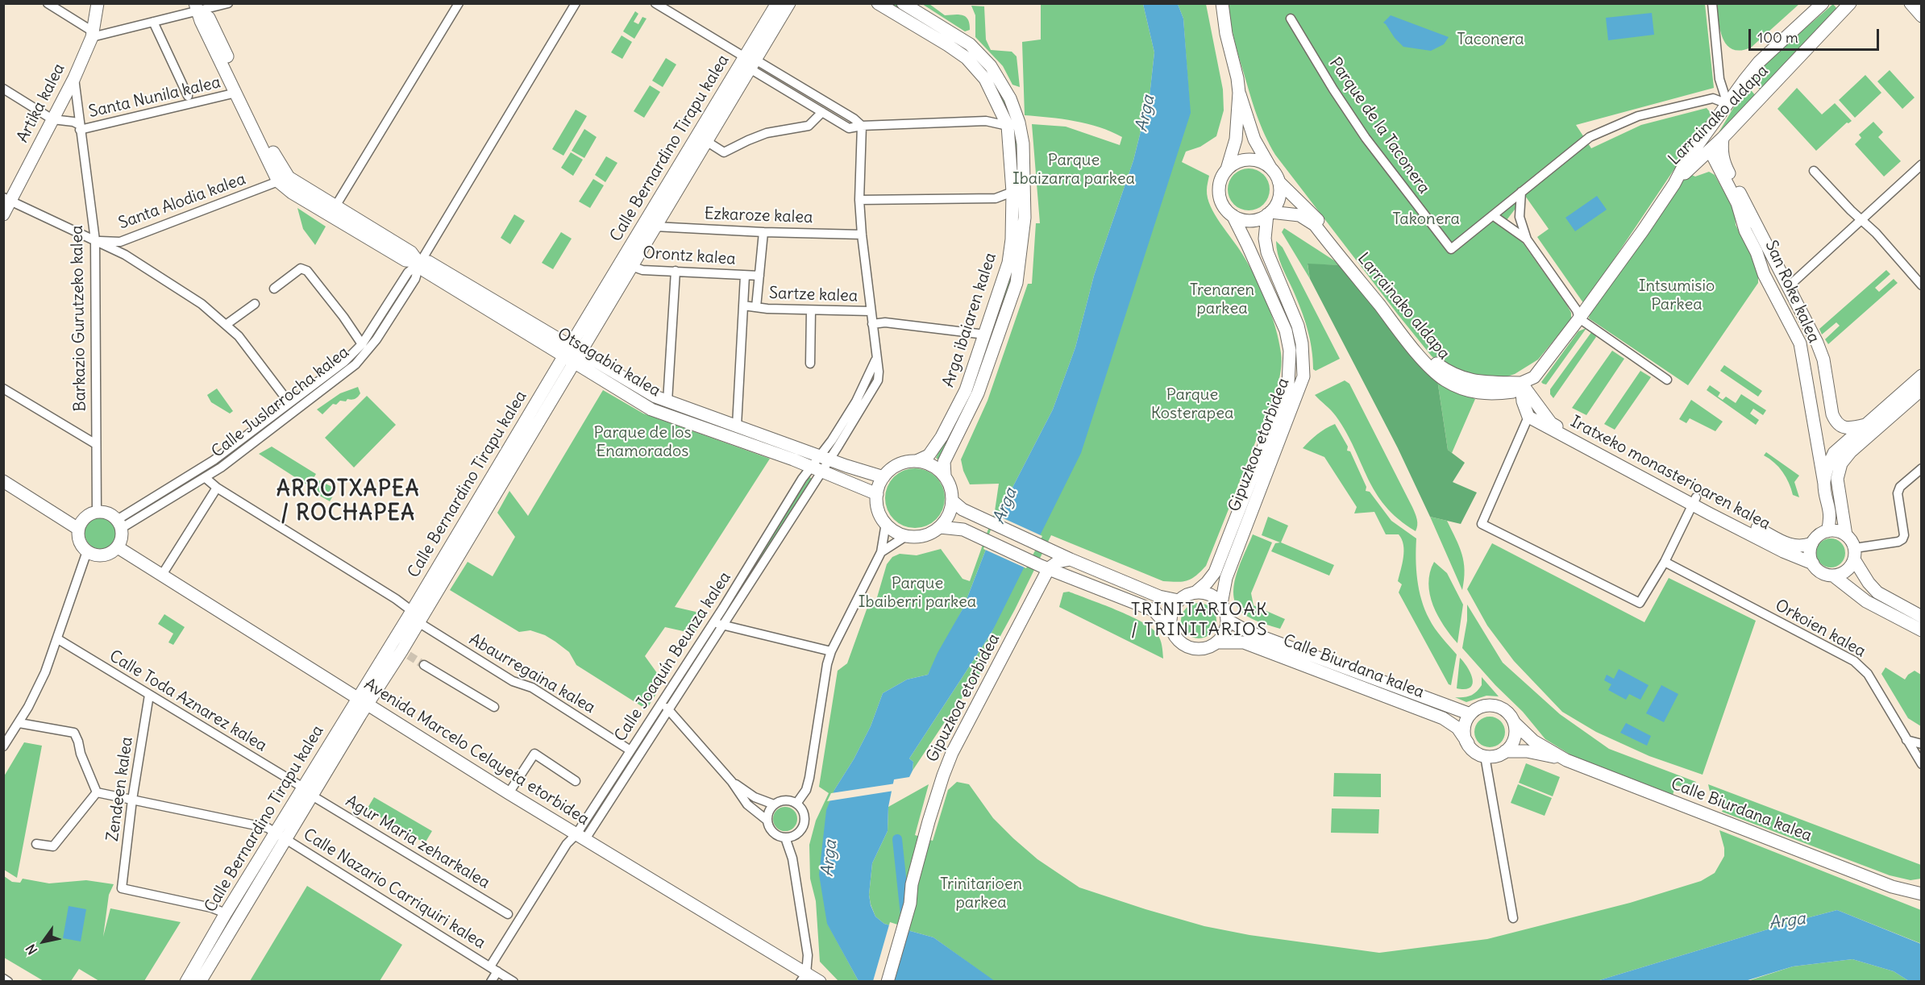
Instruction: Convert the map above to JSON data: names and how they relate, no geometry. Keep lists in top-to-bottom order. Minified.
{"streets":{"street":["Santa Nunila kalea","Artika kalea","Larrainako aldapa","Parque de la Taconera","Calle Bernardino Tirapu kalea","Santa Alodia kalea","Ezkaroze kalea","Orontz kalea","San Roke kalea","Sartze kalea","Barkazio Gurutzeko kalea","Arga ibaiaren kalea","Otsagabia kalea","Calle Juslarrocha kalea","Gipuzkoa etorbidea","Iratxeko monasterioaren kalea","Orkoien kalea","Calle Joaquín Beunza kalea","Calle Biurdana kalea","Abaurregaina kalea","Calle Toda Aznarez kalea","Avenida Marcelo Celayeta etorbidea","Zendeen kalea","Agur Maria zeharkalea","Calle Nazario Carriquiri kalea"]},"crossings":[["Santa Nunila kalea","Barkazio Gurutzeko kalea"],["Artika kalea","Barkazio Gurutzeko kalea"],["Larrainako aldapa","Parque de la Taconera"],["Larrainako aldapa","San Roke kalea"],["Larrainako aldapa","Gipuzkoa etorbidea"],["Larrainako aldapa","Iratxeko monasterioaren kalea"],["Calle Bernardino Tirapu kalea","Ezkaroze kalea"],["Calle Bernardino Tirapu kalea","Orontz kalea"],["Calle Bernardino Tirapu kalea","Otsagabia kalea"],["Calle Bernardino Tirapu kalea","Abaurregaina kalea"],["Calle Bernardino Tirapu kalea","Calle Toda Aznarez kalea"],["Calle Bernardino Tirapu kalea","Avenida Marcelo Celayeta etorbidea"],["Calle Bernardino Tirapu kalea","Zendeen kalea"],["Calle Bernardino Tirapu kalea","Agur Maria zeharkalea"],["Calle Bernardino Tirapu kalea","Calle Nazario Carriquiri kalea"],["Santa Alodia kalea","Barkazio Gurutzeko kalea"],["Santa Alodia kalea","Otsagabia kalea"],["Ezkaroze kalea","Calle Joaquín Beunza kalea"],["San Roke kalea","Iratxeko monasterioaren kalea"],["Sartze kalea","Calle Joaquín Beunza kalea"],["Barkazio Gurutzeko kalea","Calle Juslarrocha kalea"],["Barkazio Gurutzeko kalea","Avenida Marcelo Celayeta etorbidea"],["Arga ibaiaren kalea","Otsagabia kalea"],["Otsagabia kalea","Calle Juslarrocha kalea"],["Otsagabia kalea","Calle Joaquín Beunza kalea"],["Calle Juslarrocha kalea","Avenida Marcelo Celayeta etorbidea"],["Gipuzkoa etorbidea","Calle Biurdana kalea"],["Calle Joaquín Beunza kalea","Abaurregaina kalea"],["Calle Joaquín Beunza kalea","Avenida Marcelo Celayeta etorbidea"],["Calle Joaquín Beunza kalea","Calle Nazario Carriquiri kalea"],["Calle Toda Aznarez kalea","Zendeen kalea"],["Calle Toda Aznarez kalea","Agur Maria zeharkalea"],["Zendeen kalea","Calle Nazario Carriquiri kalea"]],"districts":["ARROTXAPEA / ROCHAPEA","TRINITARIOAK / TRINITARIOS"],"water":["Arga"],"parks":["Taconera","Parque Ibaizarra parkea","Takonera","Intsumisio Parkea","Trenaren parkea","Parque Kosterapea","Parque de los Enamorados","Parque Ibaiberri parkea","Trinitarioen parkea"],"scale_bar":"100 m","north":"bottom left"}
